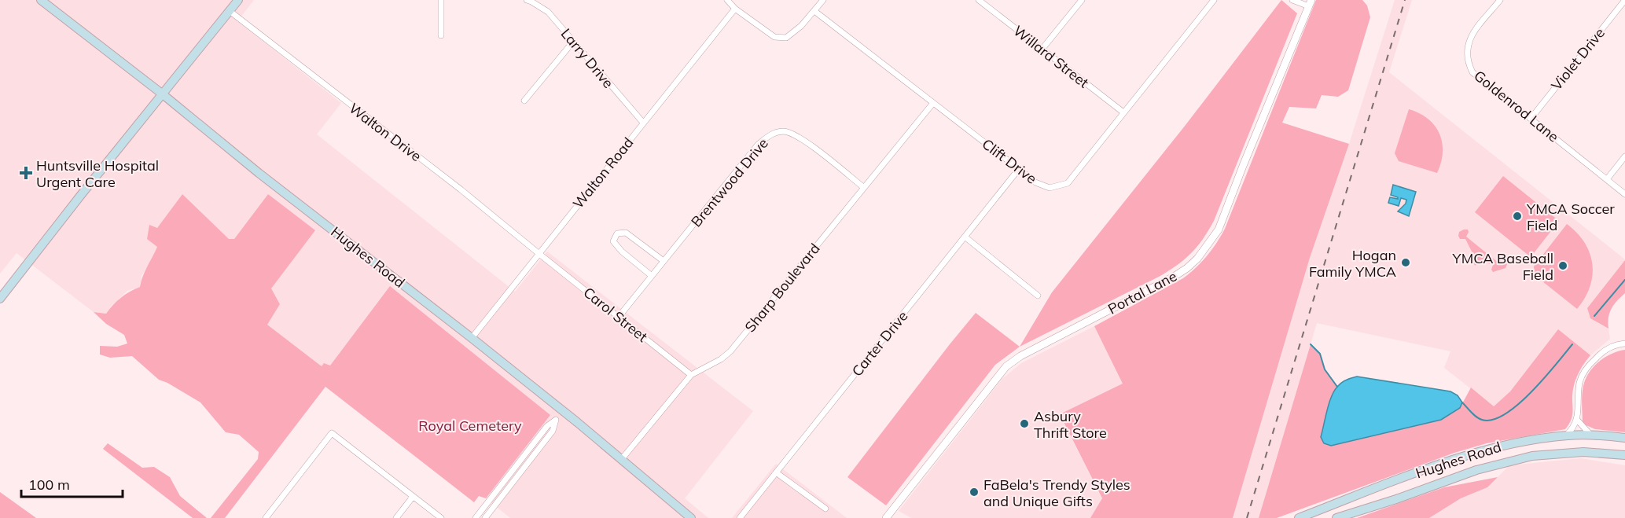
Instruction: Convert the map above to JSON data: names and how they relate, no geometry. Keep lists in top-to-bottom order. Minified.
{"streets":{"main road":["Hughes Road"],"street":["Willard Street","Larry Drive","Violet Drive","Goldenrod Lane","Walton Drive","Clift Drive","Walton Road","Brentwood Drive","Sharp Boulevard","Portal Lane","Carol Street","Carter Drive"]},"crossings":[["Willard Street","Clift Drive"],["Larry Drive","Walton Road"],["Violet Drive","Goldenrod Lane"],["Walton Drive","Walton Road"],["Walton Drive","Carol Street"],["Clift Drive","Sharp Boulevard"],["Clift Drive","Carter Drive"],["Walton Road","Hughes Road"],["Walton Road","Carol Street"],["Brentwood Drive","Sharp Boulevard"],["Brentwood Drive","Carol Street"],["Hughes Road","Sharp Boulevard"],["Sharp Boulevard","Carol Street"]],"parks":["Royal Cemetery"],"places":{"health":["Huntsville Hospital Urgent Care"],"other":["YMCA Soccer Field","Hogan Family YMCA","YMCA Baseball Field","Asbury Thrift Store","FaBela's Trendy Styles and Unique Gifts"]},"scale_bar":"100 m"}
